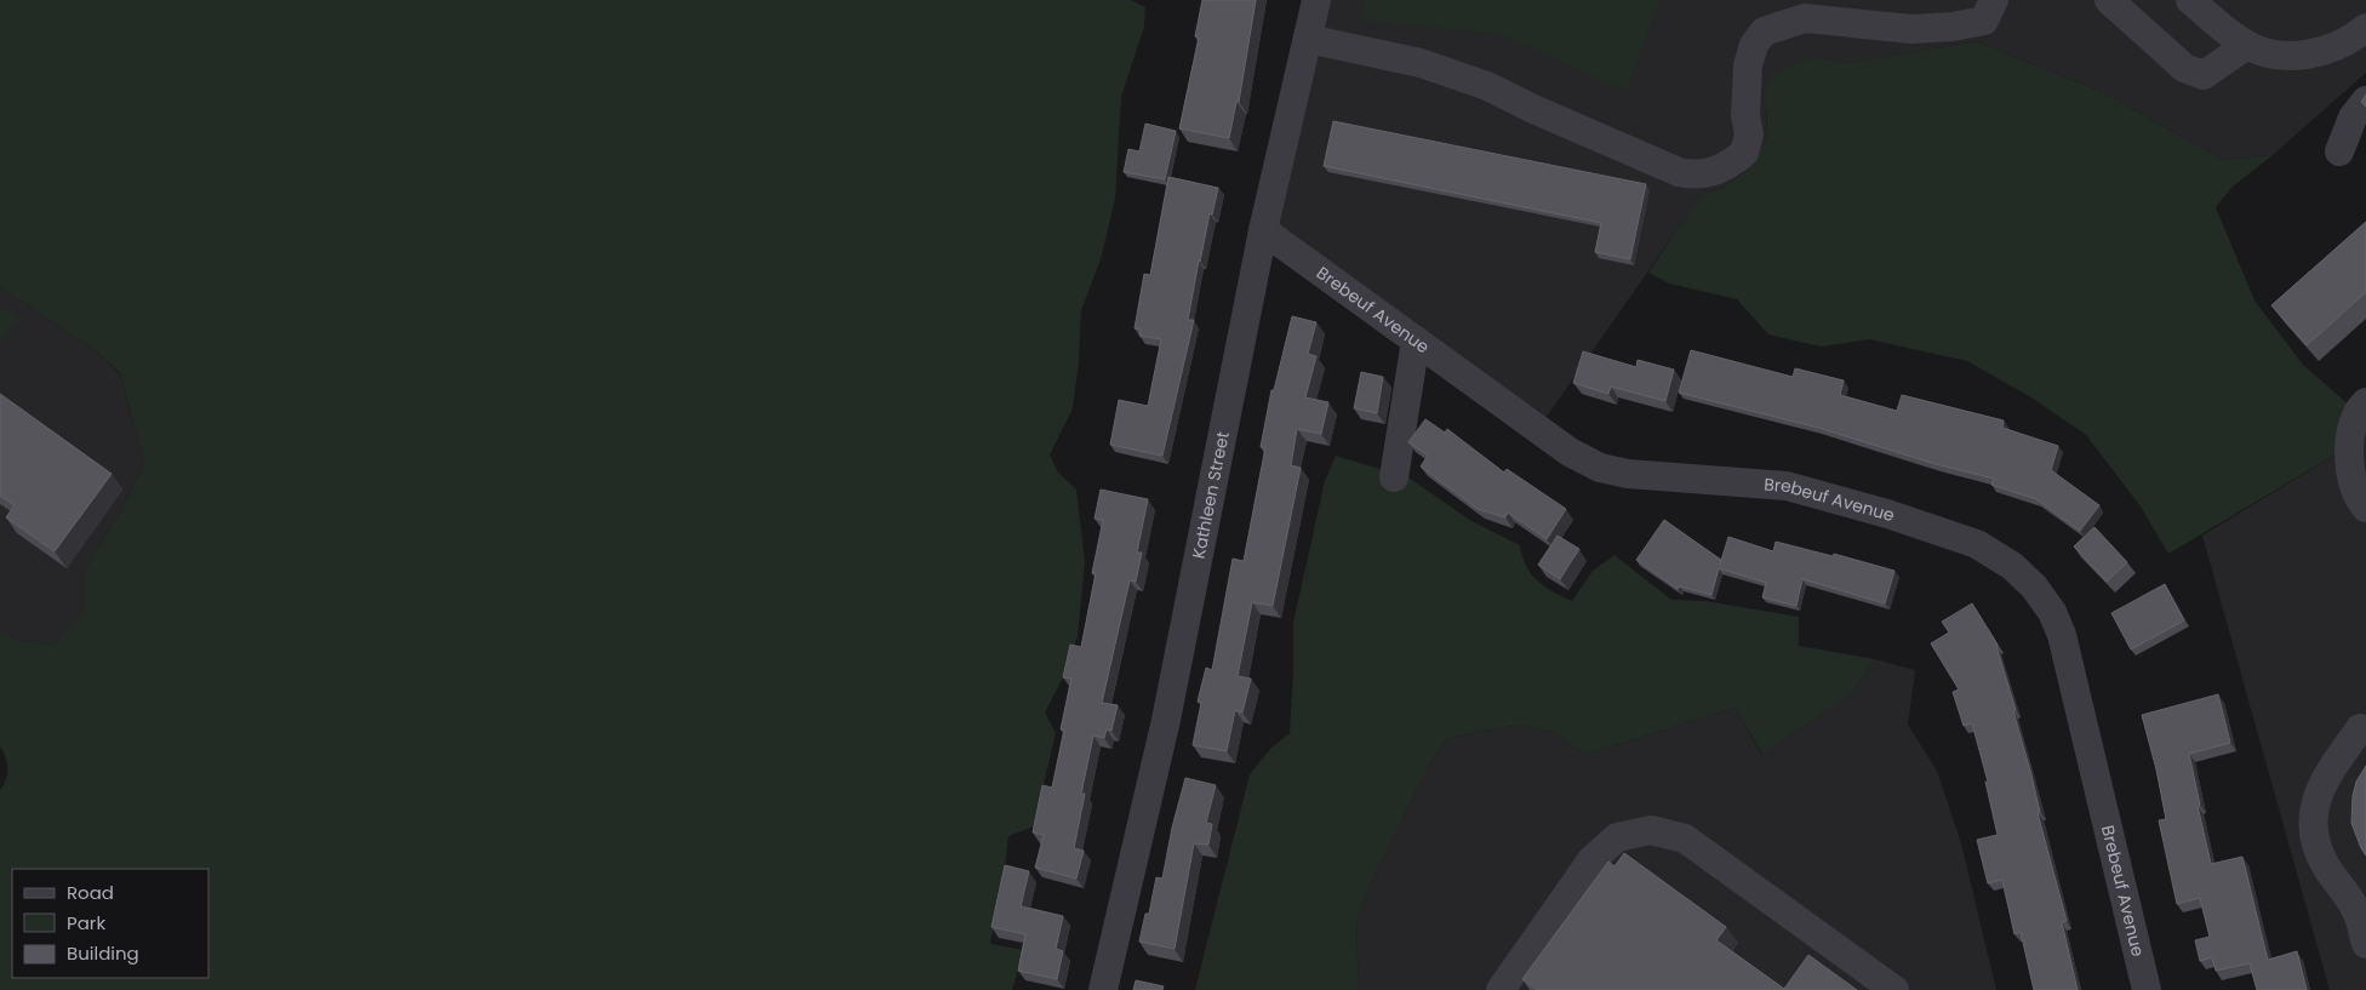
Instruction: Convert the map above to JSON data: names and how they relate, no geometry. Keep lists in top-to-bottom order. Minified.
{"streets":{"street":["Brebeuf Avenue","Kathleen Street"]},"crossings":[["Brebeuf Avenue","Kathleen Street"]],"legend":["Road","Park","Building"]}
